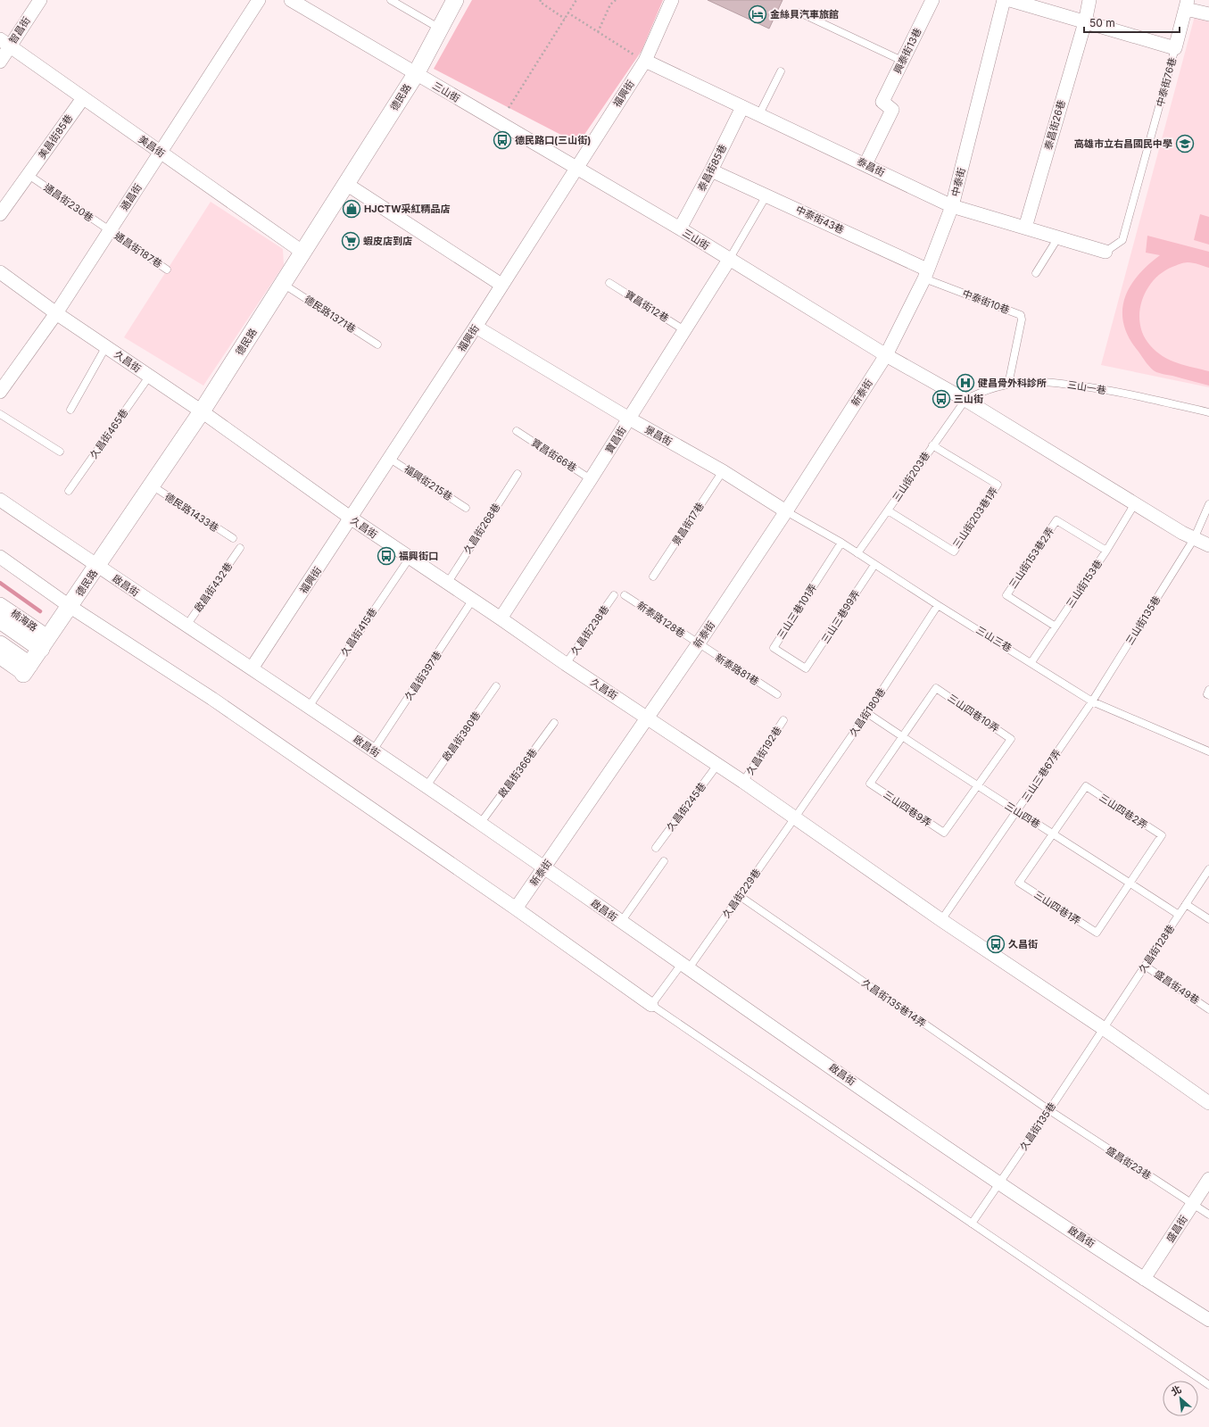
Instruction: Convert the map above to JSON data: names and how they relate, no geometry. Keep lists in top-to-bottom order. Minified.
{"streets":{"street":["智昌街","興泰街13巷","中泰街76巷","三山街","福興街","德民路","泰昌街26巷","美昌街85巷","美昌街","泰昌街","泰昌街85巷","中泰街","通昌街","中泰街43巷","久昌街","新泰街","景昌街","寶昌街","啟昌街","楠海路","盛昌街"],"lane":["通昌街230巷","通昌街187巷","中泰街10巷","寶昌街12巷","德民路1371巷","三山一巷","久昌街465巷","寶昌街66巷","三山街203巷","福興街215巷","德民路1433巷","三山街203巷1弄","景昌街17巷","久昌街268巷","三山街153巷2弄","三山街153巷","啟昌街432巷","三山三巷101弄","三山三巷99弄","新泰路128巷","三山街135巷","久昌街238巷","久昌街415巷","三山三巷","新泰路81巷","久昌街397巷","久昌街180巷","三山四巷10弄","啟昌街380巷","久昌街192巷","啟昌街366巷","三山三巷67弄","久昌街245巷","三山四巷9弄","三山四巷2弄","三山四巷","久昌街229巷","三山四巷1弄","久昌街128巷","盛昌街49巷","久昌街135巷14弄","久昌街135巷","盛昌街23巷"]},"crossings":[["智昌街","美昌街"],["興泰街13巷","泰昌街"],["中泰街76巷","泰昌街26巷"],["中泰街76巷","泰昌街"],["三山街","福興街"],["三山街","德民路"],["三山街","泰昌街85巷"],["三山街","中泰街"],["三山街","三山一巷"],["三山街","新泰街"],["三山街","寶昌街"],["三山街","三山街203巷"],["三山街","三山街153巷"],["三山街","三山街135巷"],["福興街","泰昌街"],["福興街","久昌街"],["福興街","景昌街"],["福興街","福興街215巷"],["福興街","啟昌街"],["德民路","美昌街"],["德民路","德民路1371巷"],["德民路","久昌街"],["德民路","德民路1433巷"],["德民路","啟昌街"],["德民路","楠海路"],["泰昌街26巷","泰昌街"],["美昌街85巷","美昌街"],["美昌街85巷","通昌街230巷"],["美昌街","通昌街"],["泰昌街","泰昌街85巷"],["泰昌街","中泰街"],["泰昌街85巷","中泰街43巷"],["中泰街","中泰街43巷"],["中泰街","中泰街10巷"],["中泰街","新泰街"],["通昌街","通昌街230巷"],["通昌街","通昌街187巷"],["通昌街","久昌街"],["通昌街230巷","通昌街187巷"],["中泰街43巷","中泰街10巷"],["中泰街10巷","三山一巷"],["寶昌街12巷","寶昌街"],["久昌街","新泰街"],["久昌街","久昌街465巷"],["久昌街","寶昌街"],["久昌街","久昌街268巷"],["久昌街","久昌街238巷"],["久昌街","久昌街415巷"],["久昌街","久昌街397巷"],["久昌街","久昌街180巷"],["久昌街","久昌街192巷"],["久昌街","三山三巷67弄"],["久昌街","久昌街245巷"],["久昌街","久昌街229巷"],["久昌街","久昌街128巷"],["久昌街","久昌街135巷"],["三山一巷","三山街203巷"],["新泰街","景昌街"],["新泰街","啟昌街"],["新泰街","新泰路128巷"],["新泰街","三山三巷"],["新泰街","新泰路81巷"],["景昌街","寶昌街"],["景昌街","景昌街17巷"],["景昌街","三山三巷"],["寶昌街","寶昌街66巷"],["三山街203巷","三山街203巷1弄"],["三山街203巷","三山三巷"],["三山街153巷2弄","三山街153巷"],["三山街153巷","三山三巷"],["啟昌街","啟昌街432巷"],["啟昌街","久昌街415巷"],["啟昌街","久昌街397巷"],["啟昌街","啟昌街380巷"],["啟昌街","啟昌街366巷"],["啟昌街","久昌街229巷"],["啟昌街","久昌街135巷"],["啟昌街","盛昌街"],["三山三巷101弄","三山三巷99弄"],["三山三巷101弄","三山三巷"],["三山三巷99弄","三山三巷"],["新泰路128巷","新泰路81巷"],["三山街135巷","三山三巷"],["三山街135巷","三山三巷67弄"],["三山三巷","久昌街180巷"],["三山三巷","三山三巷67弄"],["久昌街180巷","三山四巷"],["久昌街180巷","久昌街229巷"],["三山四巷10弄","三山四巷9弄"],["三山四巷10弄","三山四巷"],["三山三巷67弄","三山四巷"],["三山四巷9弄","三山四巷"],["三山四巷2弄","三山四巷"],["三山四巷2弄","三山四巷1弄"],["三山四巷","三山四巷1弄"],["三山四巷","久昌街128巷"],["久昌街229巷","久昌街135巷14弄"],["久昌街128巷","盛昌街49巷"],["久昌街128巷","久昌街135巷"],["久昌街135巷14弄","久昌街135巷"],["久昌街135巷14弄","盛昌街23巷"],["久昌街135巷","盛昌街23巷"],["盛昌街23巷","盛昌街"]],"places":{"hotel":["金絲貝汽車旅館"],"bus stop":["德民路口(三山街)","三山街","福興街口","久昌街"],"school or university":["高雄市立右昌國民中學"],"shop":["HJCTW采紅精品店"],"supermarket":["蝦皮店到店"],"hospital":["健昌骨外科診所"]},"scale_bar":"50 m","north":"top left"}
